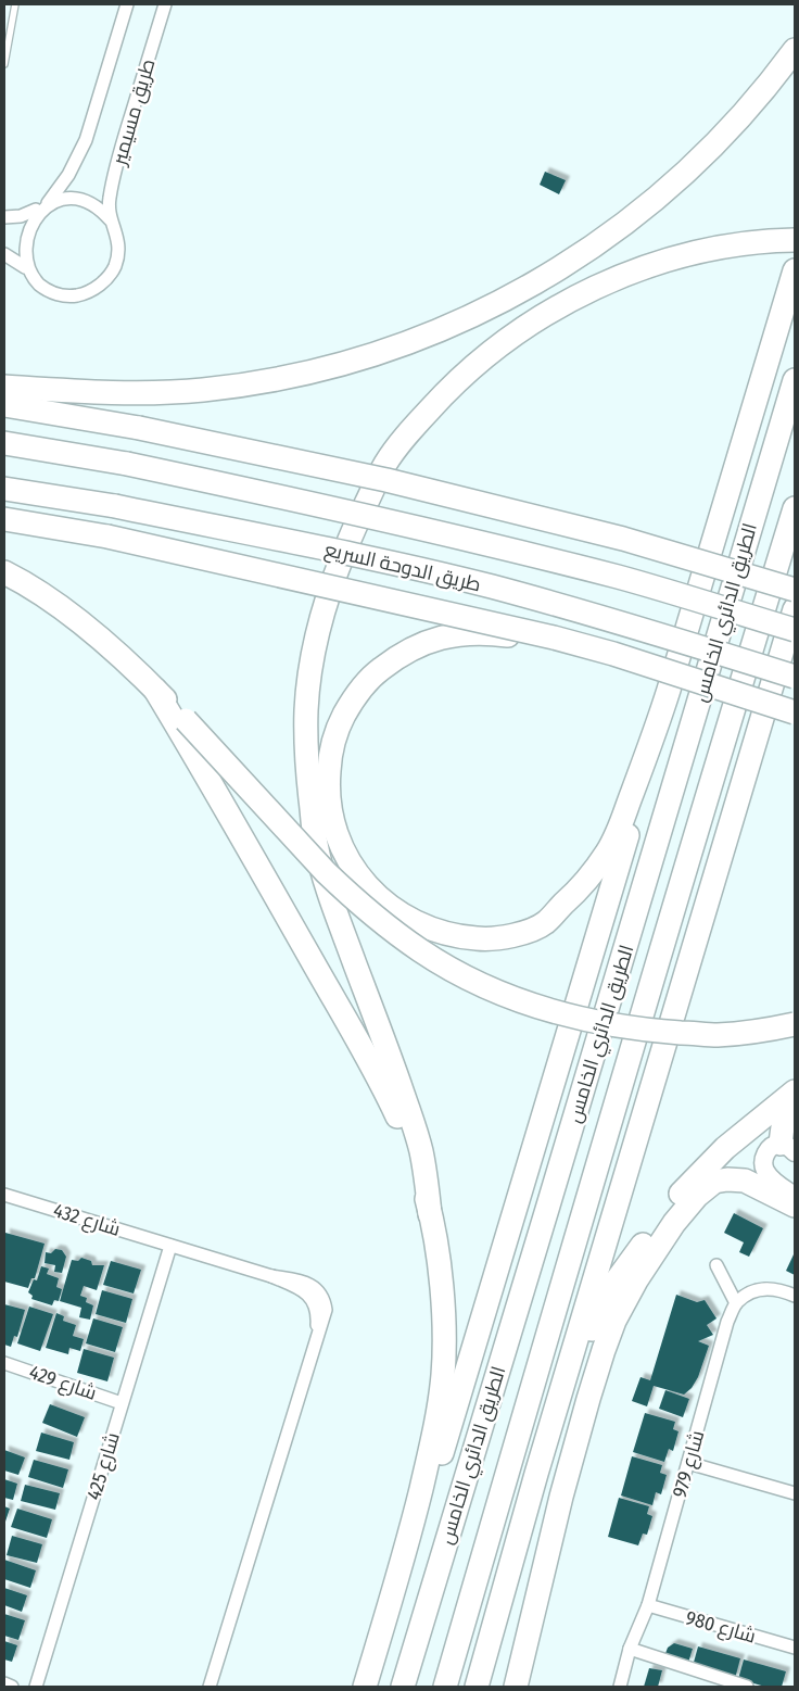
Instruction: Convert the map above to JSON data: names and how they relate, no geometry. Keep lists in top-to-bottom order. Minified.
{"streets":{"highway":["طريق الدوحة السريع","الطريق الدائري الخامس"],"street":["طريق مسيمير","شارع 432","شارع 429","شارع 979","شارع 425","شارع 980"]},"crossings":[["شارع 432","شارع 425"],["شارع 429","شارع 425"],["شارع 979","شارع 980"]]}
